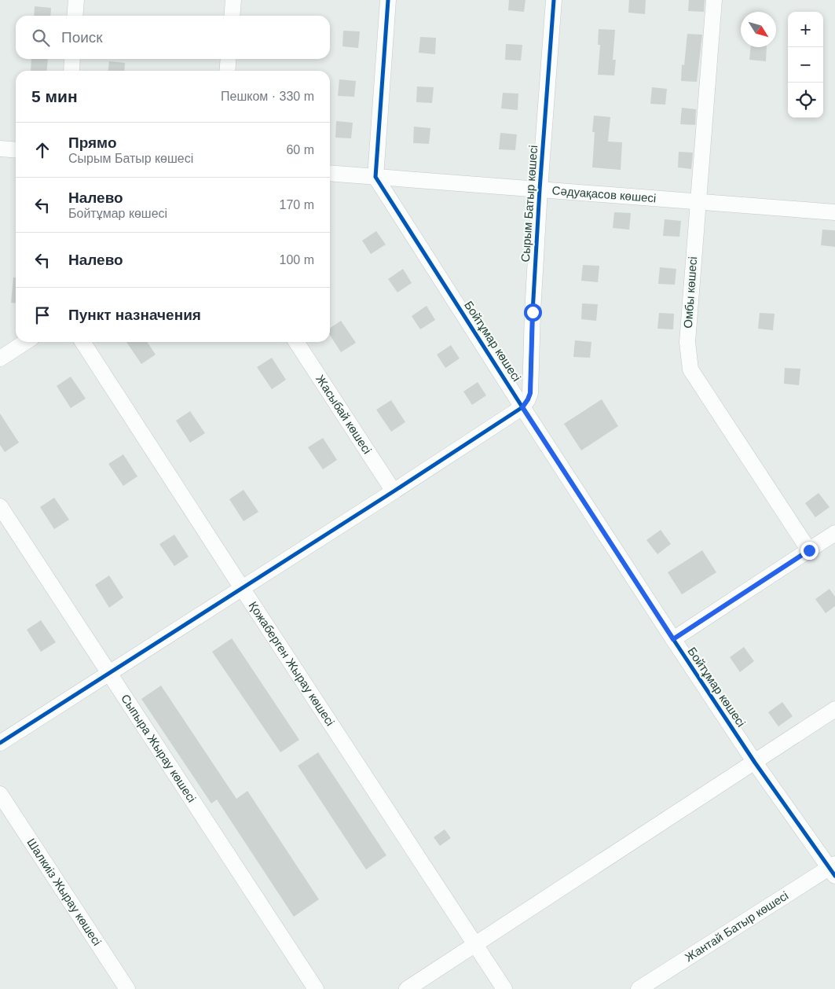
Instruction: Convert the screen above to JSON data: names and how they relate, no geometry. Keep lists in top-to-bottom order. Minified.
{"streets":{"street":["Сәдуақасов көшесі","Сырым Батыр көшесі","Омбы көшесі","Бойтұмар көшесі","Жасыбай көшесі","Қожаберген Жырау көшесі","Сыпыра Жырау көшесі","Шалкиіз Жырау көшесі","Жантай Батыр көшесі"]},"crossings":[["Сәдуақасов көшесі","Сырым Батыр көшесі"],["Сәдуақасов көшесі","Омбы көшесі"],["Сәдуақасов көшесі","Бойтұмар көшесі"],["Сырым Батыр көшесі","Бойтұмар көшесі"],["Бойтұмар көшесі","Жантай Батыр көшесі"]],"north":"bottom right","page":{"map_buttons":["+","−"],"search":"Поиск","heading":["5 мин","Пешком · 330 m"],"list":[["Прямо","Сырым Батыр көшесі","60 m"],["Налево","Бойтұмар көшесі","170 m"],["Налево","100 m"],"Пункт назначения"]}}
